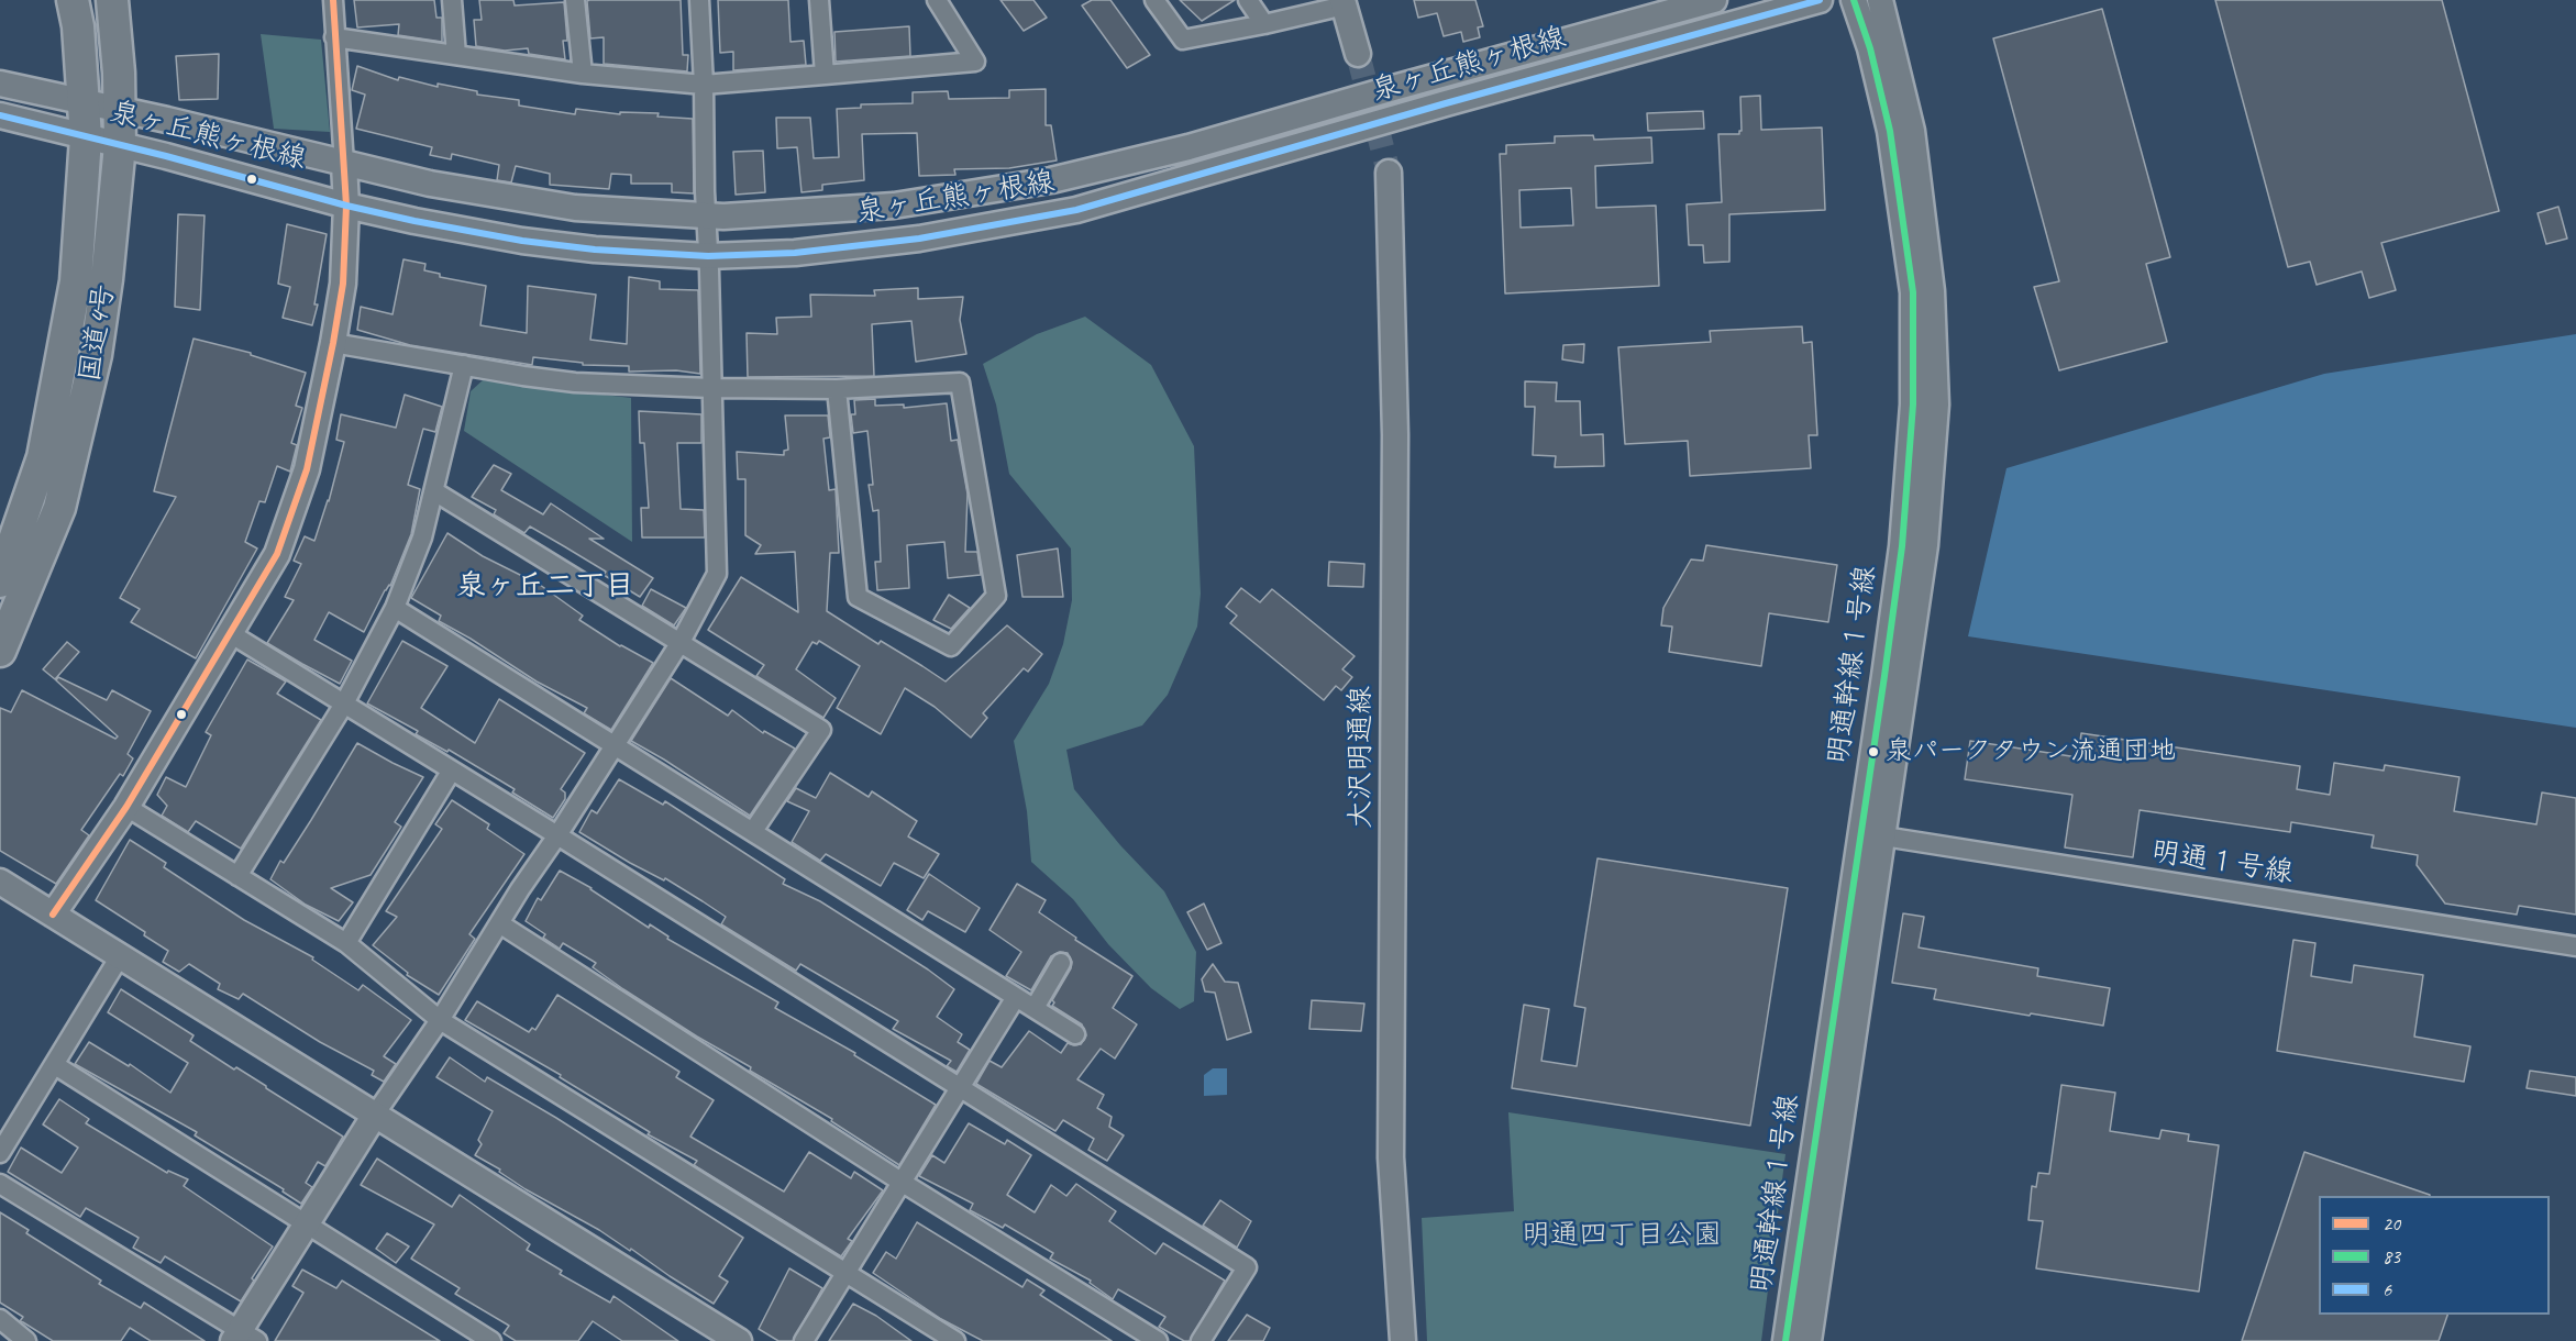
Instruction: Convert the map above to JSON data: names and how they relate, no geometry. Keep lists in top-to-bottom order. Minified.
{"streets":{"highway":["国道4号"],"street":["泉ヶ丘熊ヶ根線","明通幹線１号線","大沢明通線","明通１号線"]},"crossings":[["泉ヶ丘熊ヶ根線","国道4号"],["明通幹線１号線","明通１号線"]],"districts":["泉ヶ丘二丁目"],"parks":["明通四丁目公園"],"places":["泉パークタウン流通団地"],"lines":["transit line 20","transit line 83","transit line 6"],"legend":["20","83","6"]}
